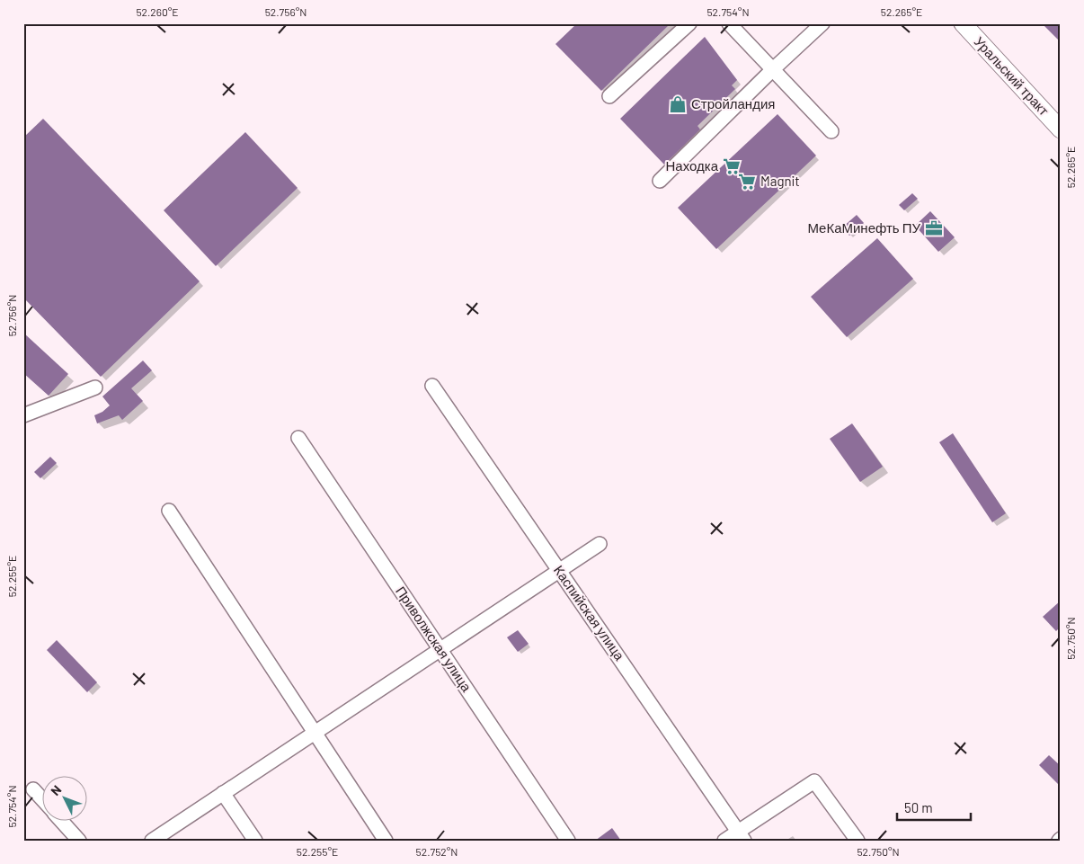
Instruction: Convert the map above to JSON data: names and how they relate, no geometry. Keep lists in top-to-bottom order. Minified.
{"streets":{"main road":["Уральский тракт"],"street":["Каспийская улица","Приволжская улица"]},"places":{"shop":["Стройландия"],"supermarket":["Находка","Magnit"],"office":["МеКаМинефть ПУ"]},"scale_bar":"50 m","north":"top left","coordinates":["52.260°E","52.756°N","52.754°N","52.265°E","52.255°E","52.750°N","52.752°N"]}
